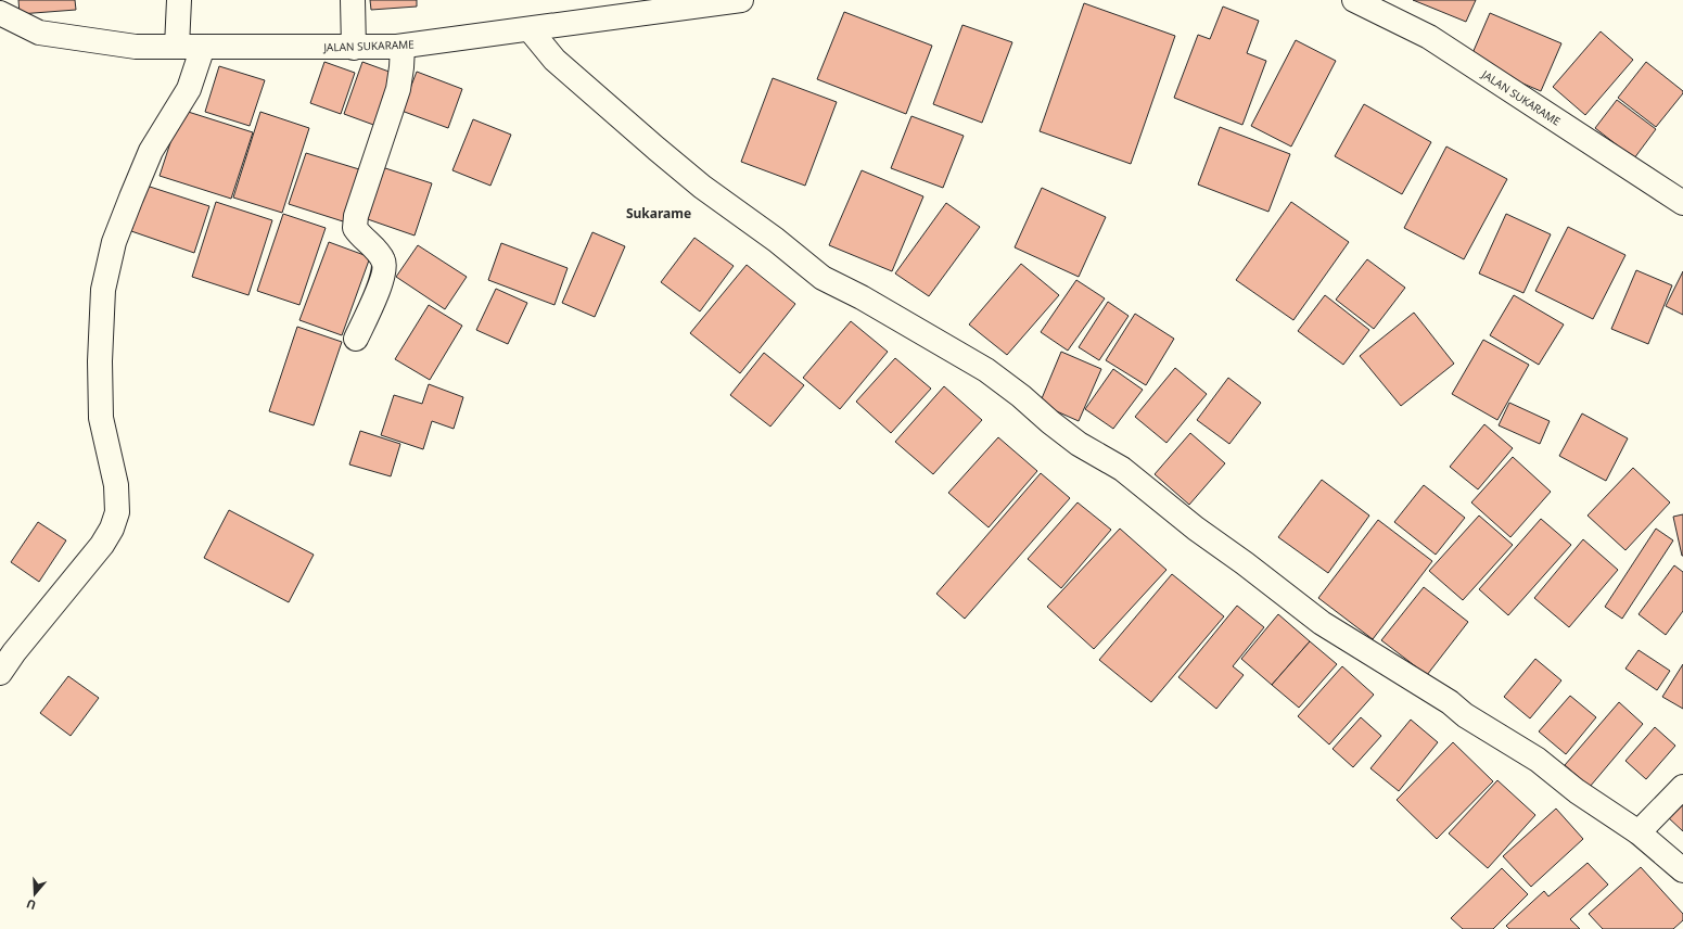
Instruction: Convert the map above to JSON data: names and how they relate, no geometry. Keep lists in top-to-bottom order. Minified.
{"streets":{"street":["JALAN SUKARAME"]},"districts":["Sukarame"],"north":"bottom"}
